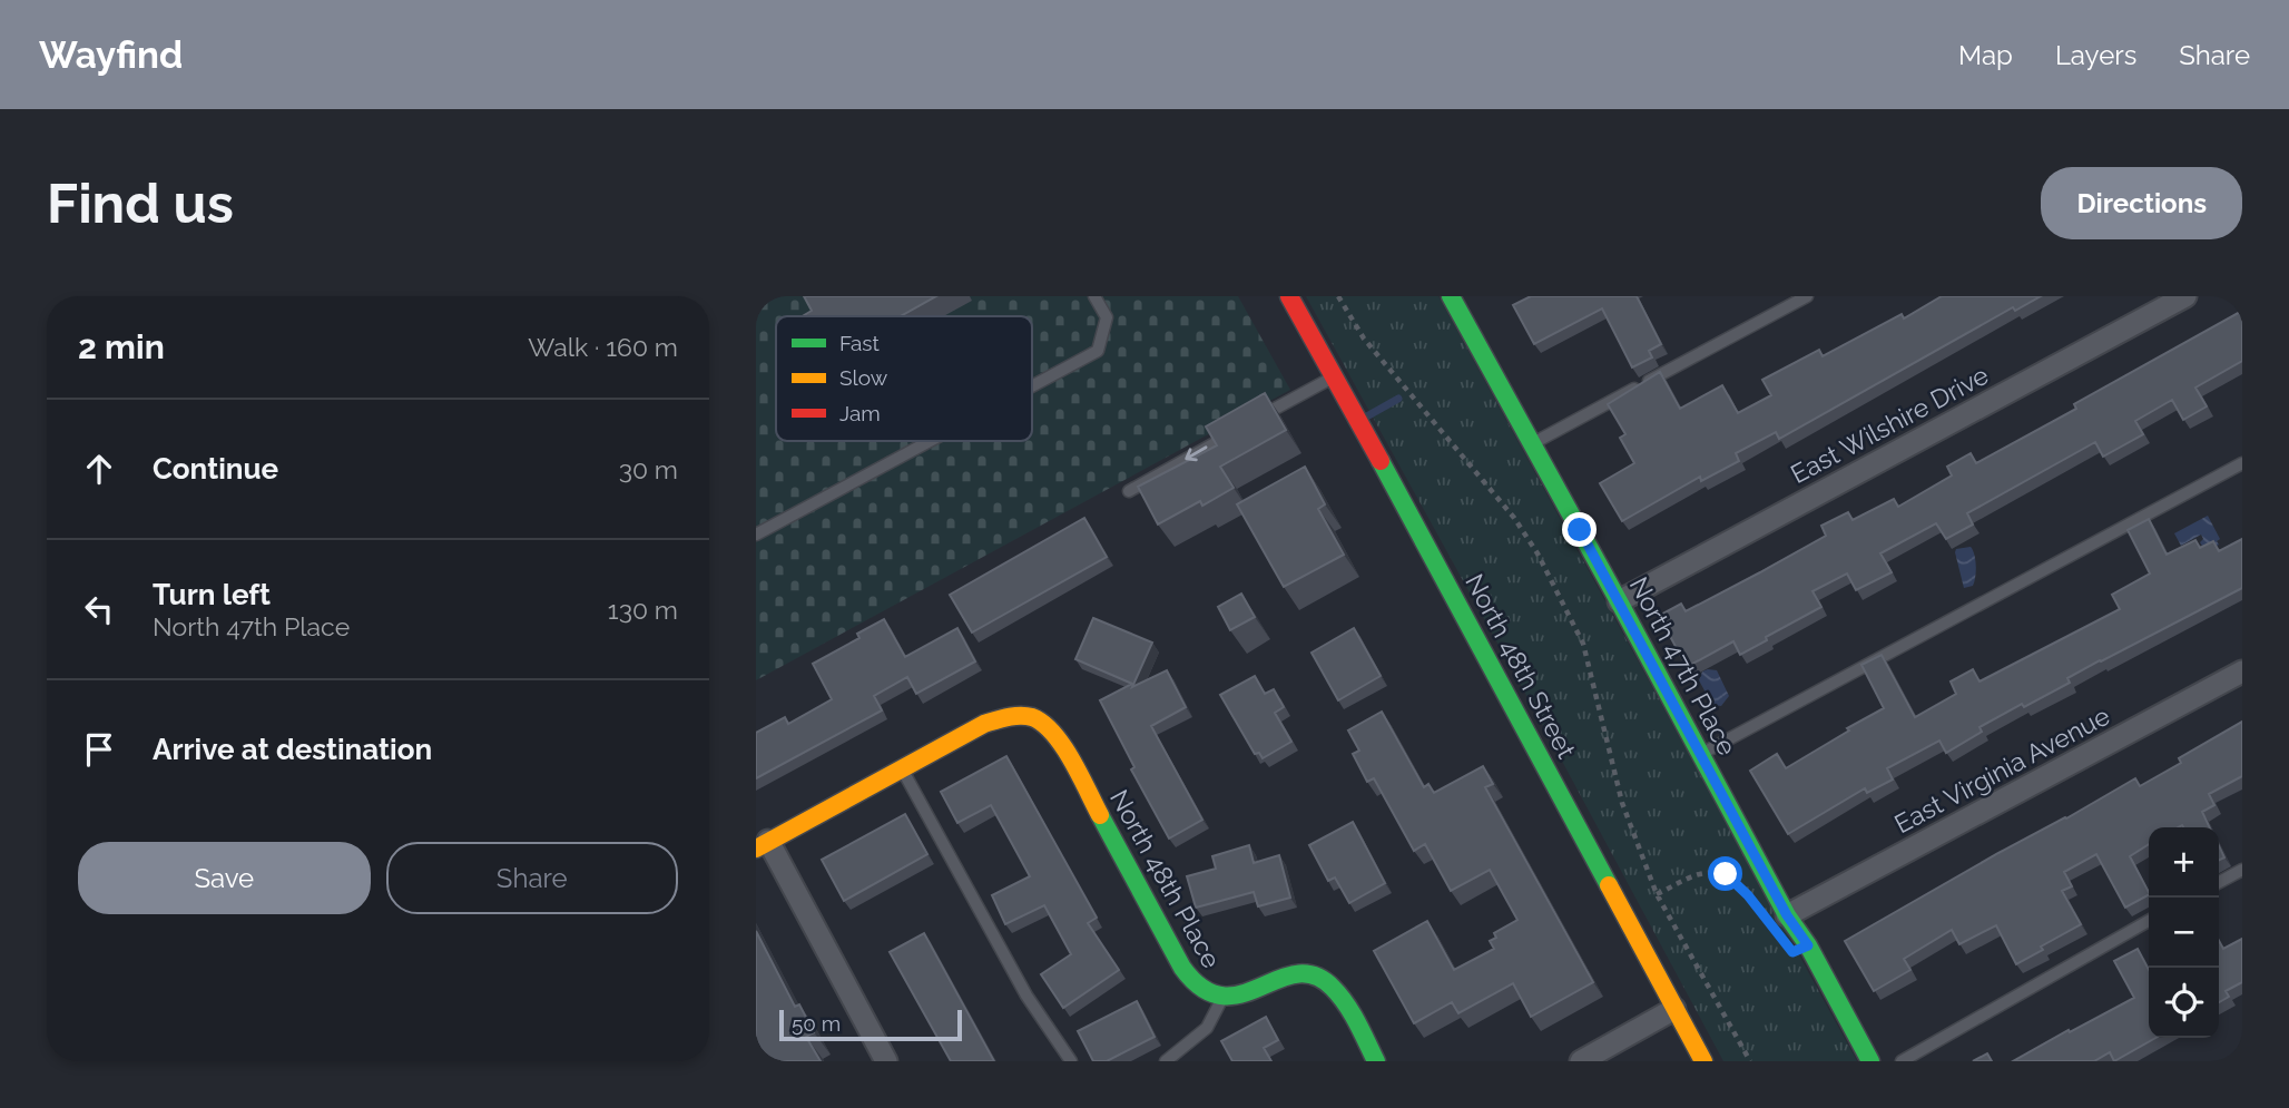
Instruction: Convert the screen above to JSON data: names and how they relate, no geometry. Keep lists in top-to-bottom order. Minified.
{"streets":{"street":["East Wilshire Drive","North 48th Street","North 47th Place","East Virginia Avenue","North 48th Place"]},"crossings":[["East Wilshire Drive","North 47th Place"],["North 47th Place","East Virginia Avenue"]],"legend":["Fast","Slow","Jam"],"scale_bar":"50 m","page":{"header":"Wayfind","nav":["Map","Layers","Share"],"buttons":["Directions",["Save","Share"]],"title":"Find us","heading":["2 min","Walk · 160 m"],"list":[["Continue","30 m"],["Turn left","North 47th Place","130 m"],"Arrive at destination"],"map_buttons":["+","−"],"scale":"50 m"}}
